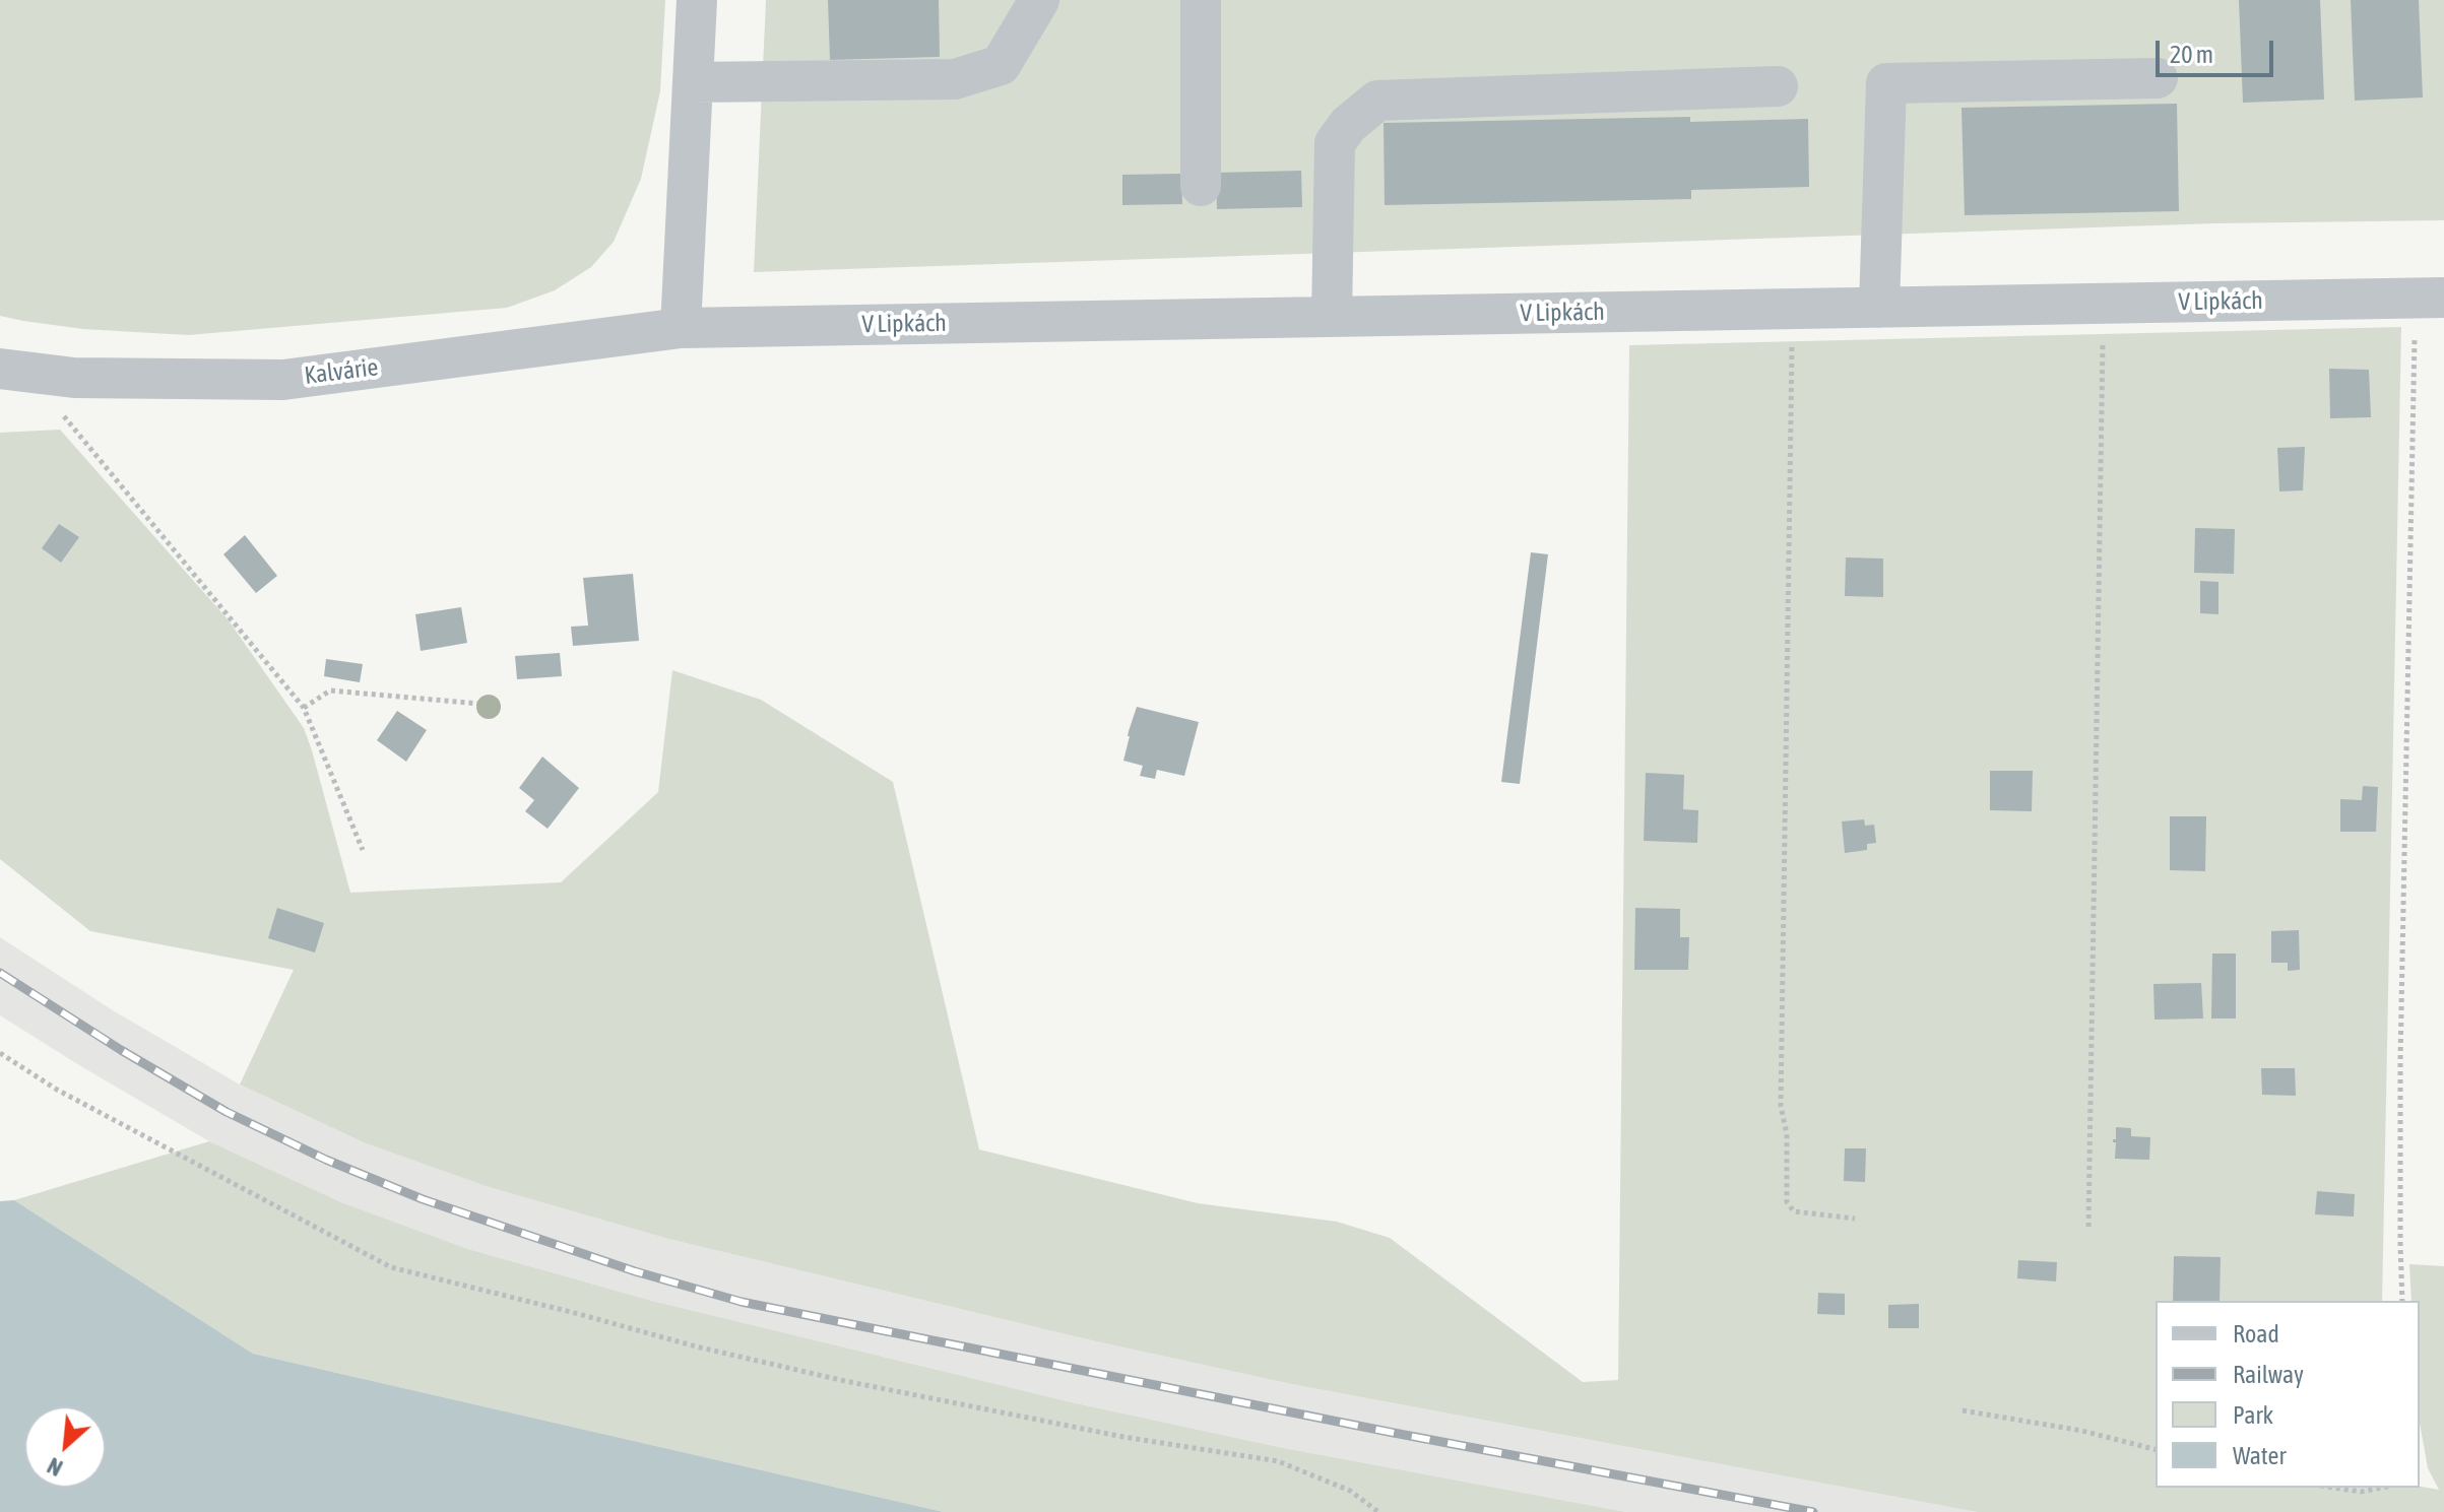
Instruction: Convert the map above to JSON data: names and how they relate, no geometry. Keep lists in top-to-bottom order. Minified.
{"streets":{"street":["V Lipkách","Kalvárie"]},"crossings":[["V Lipkách","Kalvárie"]],"legend":["Road","Railway","Park","Water"],"scale_bar":"20 m","north":"bottom left"}
